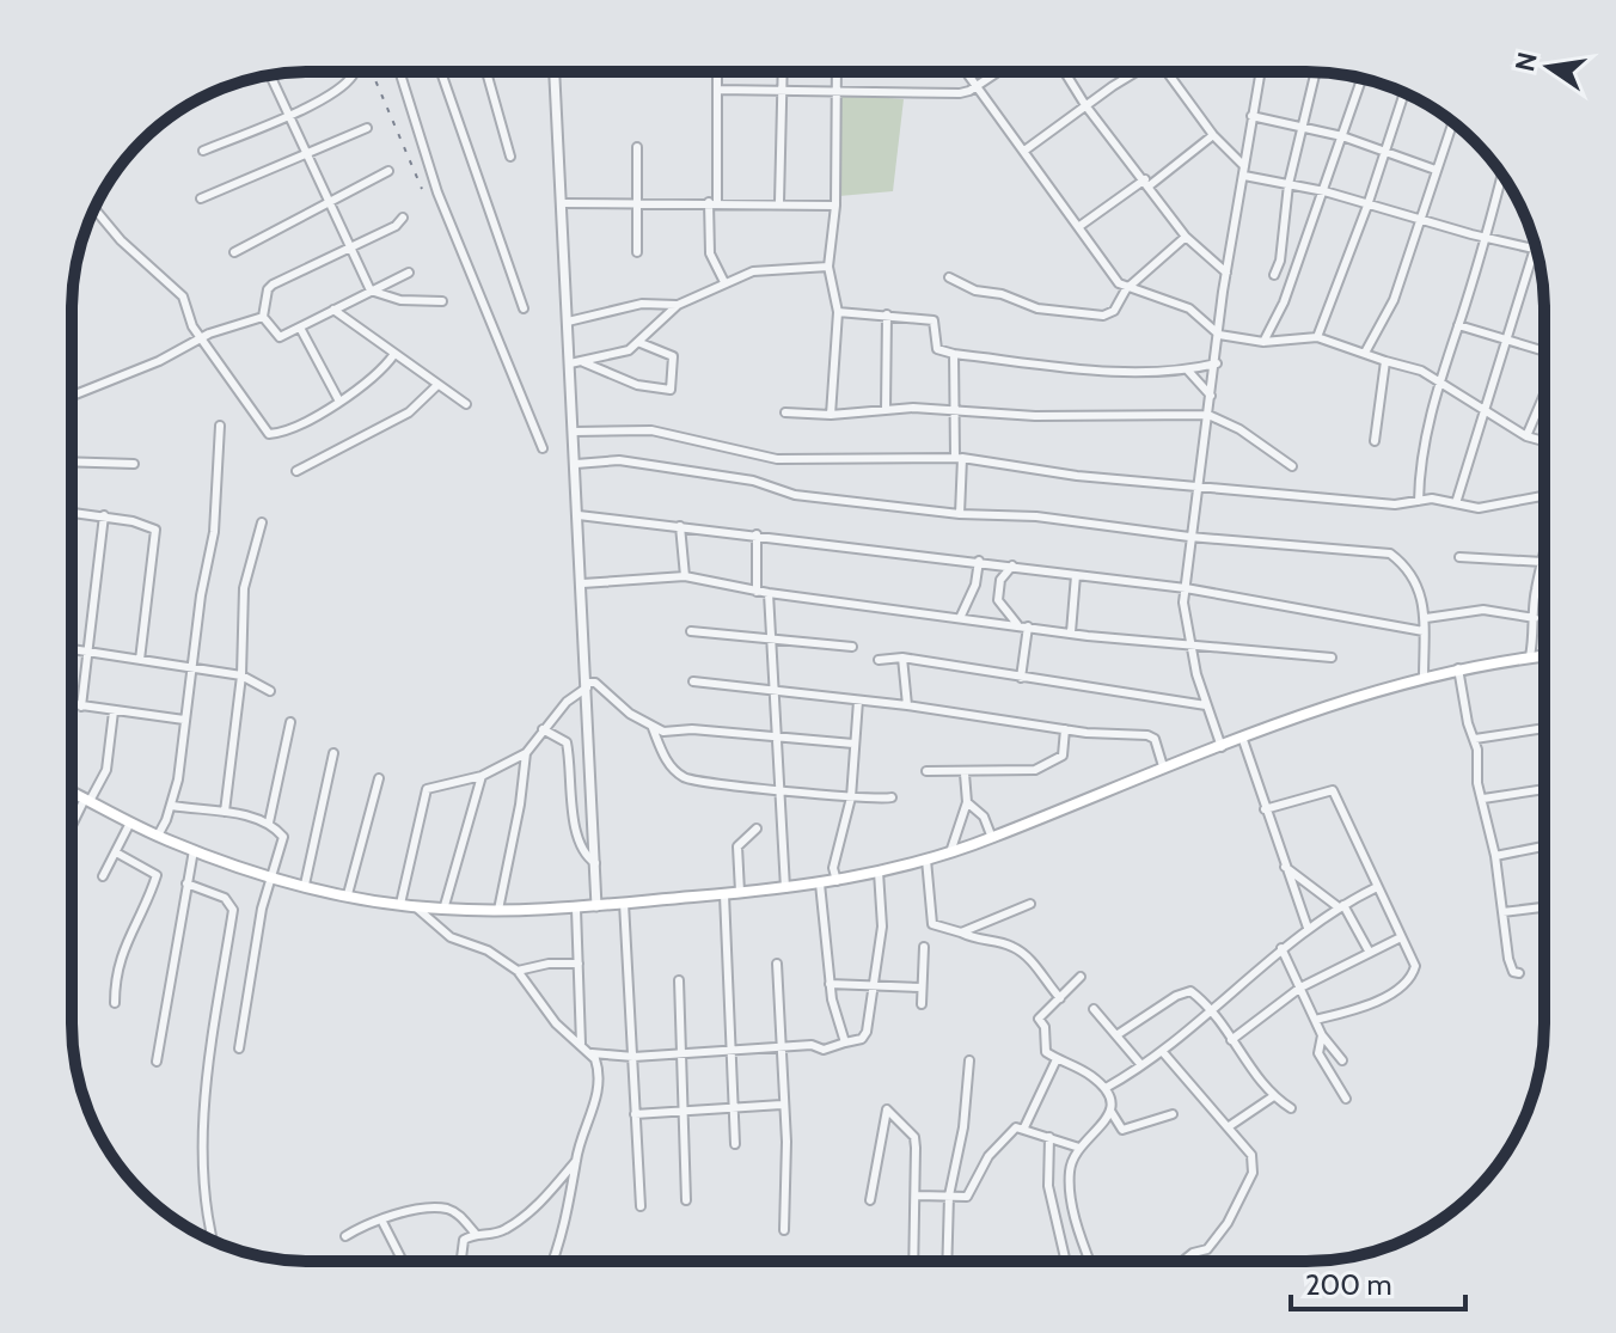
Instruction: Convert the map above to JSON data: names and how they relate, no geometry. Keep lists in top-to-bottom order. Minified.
{"scale_bar":"200 m","north":"left"}
